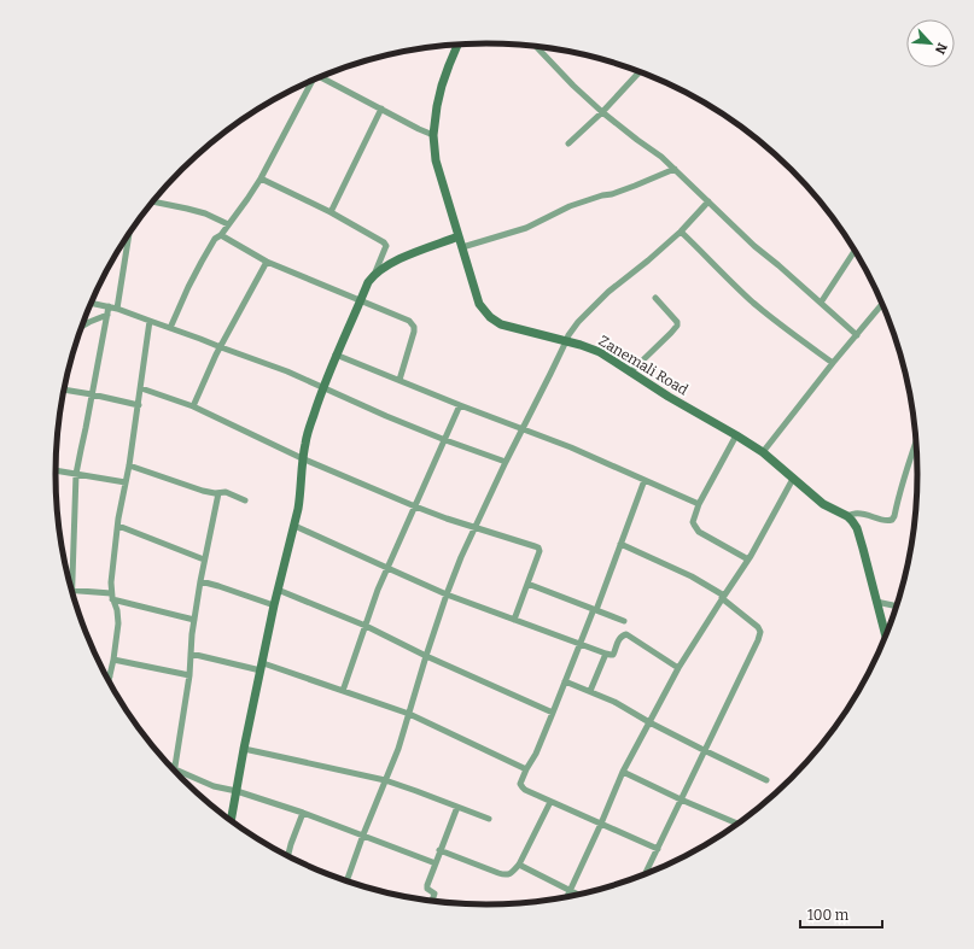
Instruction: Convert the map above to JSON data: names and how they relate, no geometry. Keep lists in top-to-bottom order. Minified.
{"streets":{"street":["Zanemali Road"]},"scale_bar":"100 m","north":"bottom right"}
